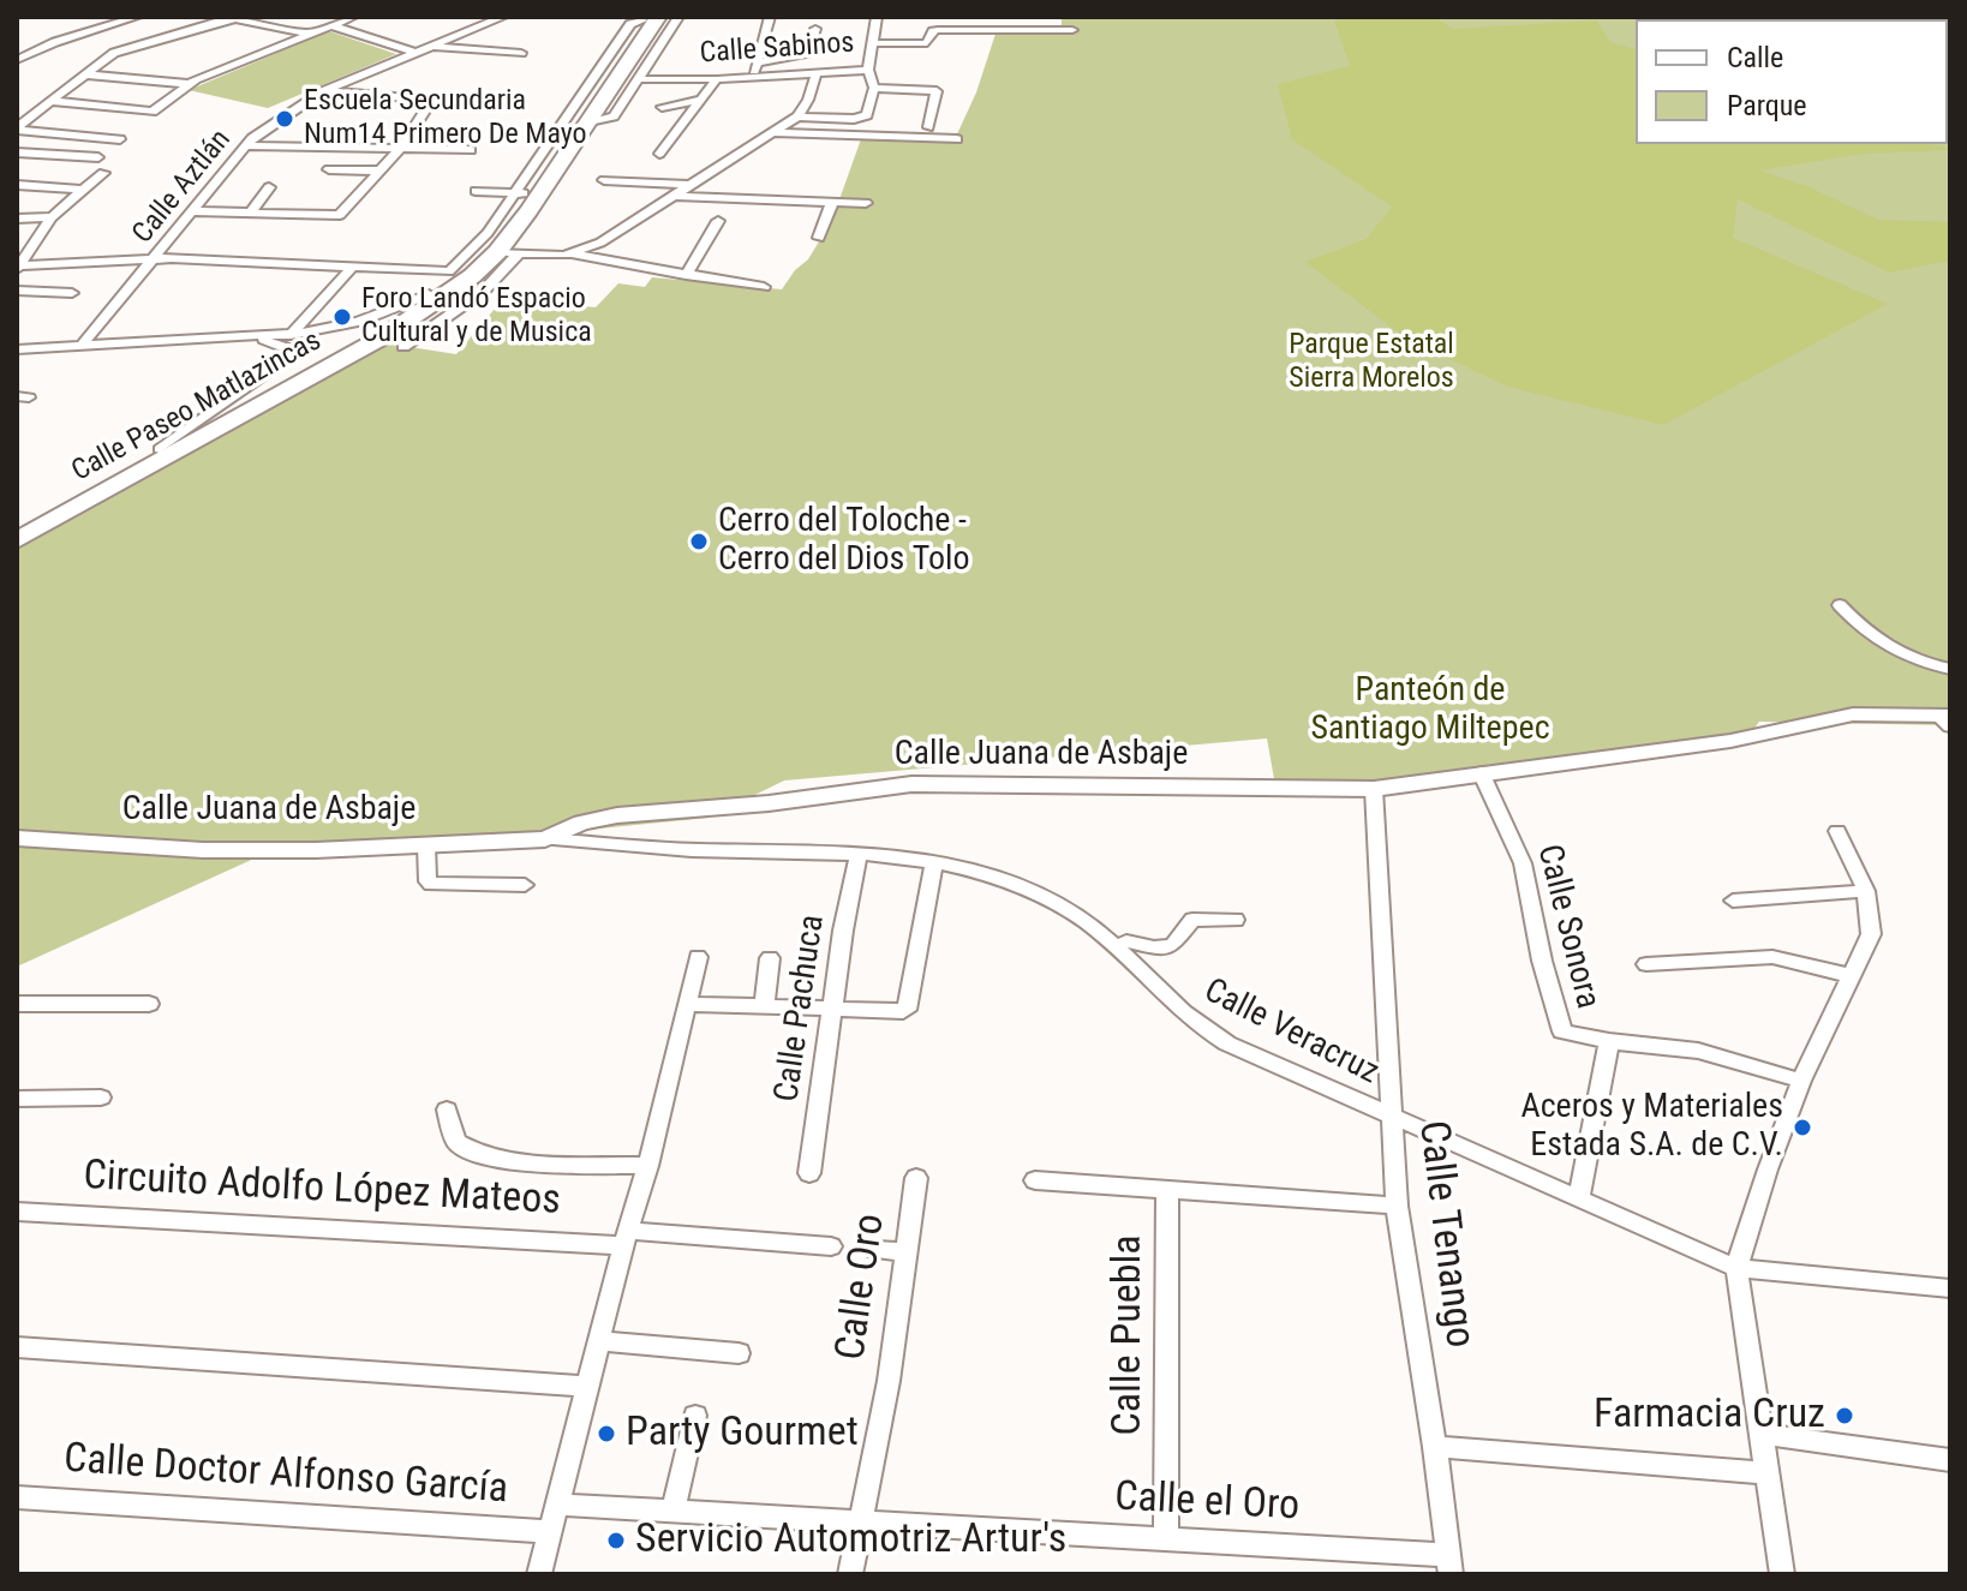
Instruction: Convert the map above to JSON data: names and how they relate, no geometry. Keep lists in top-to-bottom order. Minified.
{"streets":{"highway":["Calle Paseo Matlazincas"],"street":["Calle Sabinos","Calle Aztlán","Calle Juana de Asbaje","Calle Sonora","Calle Pachuca","Calle Veracruz","Circuito Adolfo López Mateos","Calle Tenango","Calle Oro","Calle Puebla","Calle Doctor Alfonso García","Calle el Oro"]},"crossings":[["Calle Juana de Asbaje","Calle Sonora"],["Calle Juana de Asbaje","Calle Veracruz"],["Calle Juana de Asbaje","Calle Tenango"],["Calle Pachuca","Calle Veracruz"],["Calle Veracruz","Calle Tenango"],["Calle Tenango","Calle Puebla"],["Calle Tenango","Calle el Oro"],["Calle Oro","Calle el Oro"],["Calle Puebla","Calle el Oro"]],"parks":["Parque Estatal Sierra Morelos","Panteón de Santiago Miltepec"],"places":["Escuela Secundaria Num14 Primero De Mayo","Foro Landó Espacio Cultural y de Musica","Cerro del Toloche - Cerro del Dios Tolo","Aceros y Materiales Estada S.A. de C.V.","Farmacia Cruz","Party Gourmet","Servicio Automotriz Artur's"],"legend":["Calle","Parque"]}
